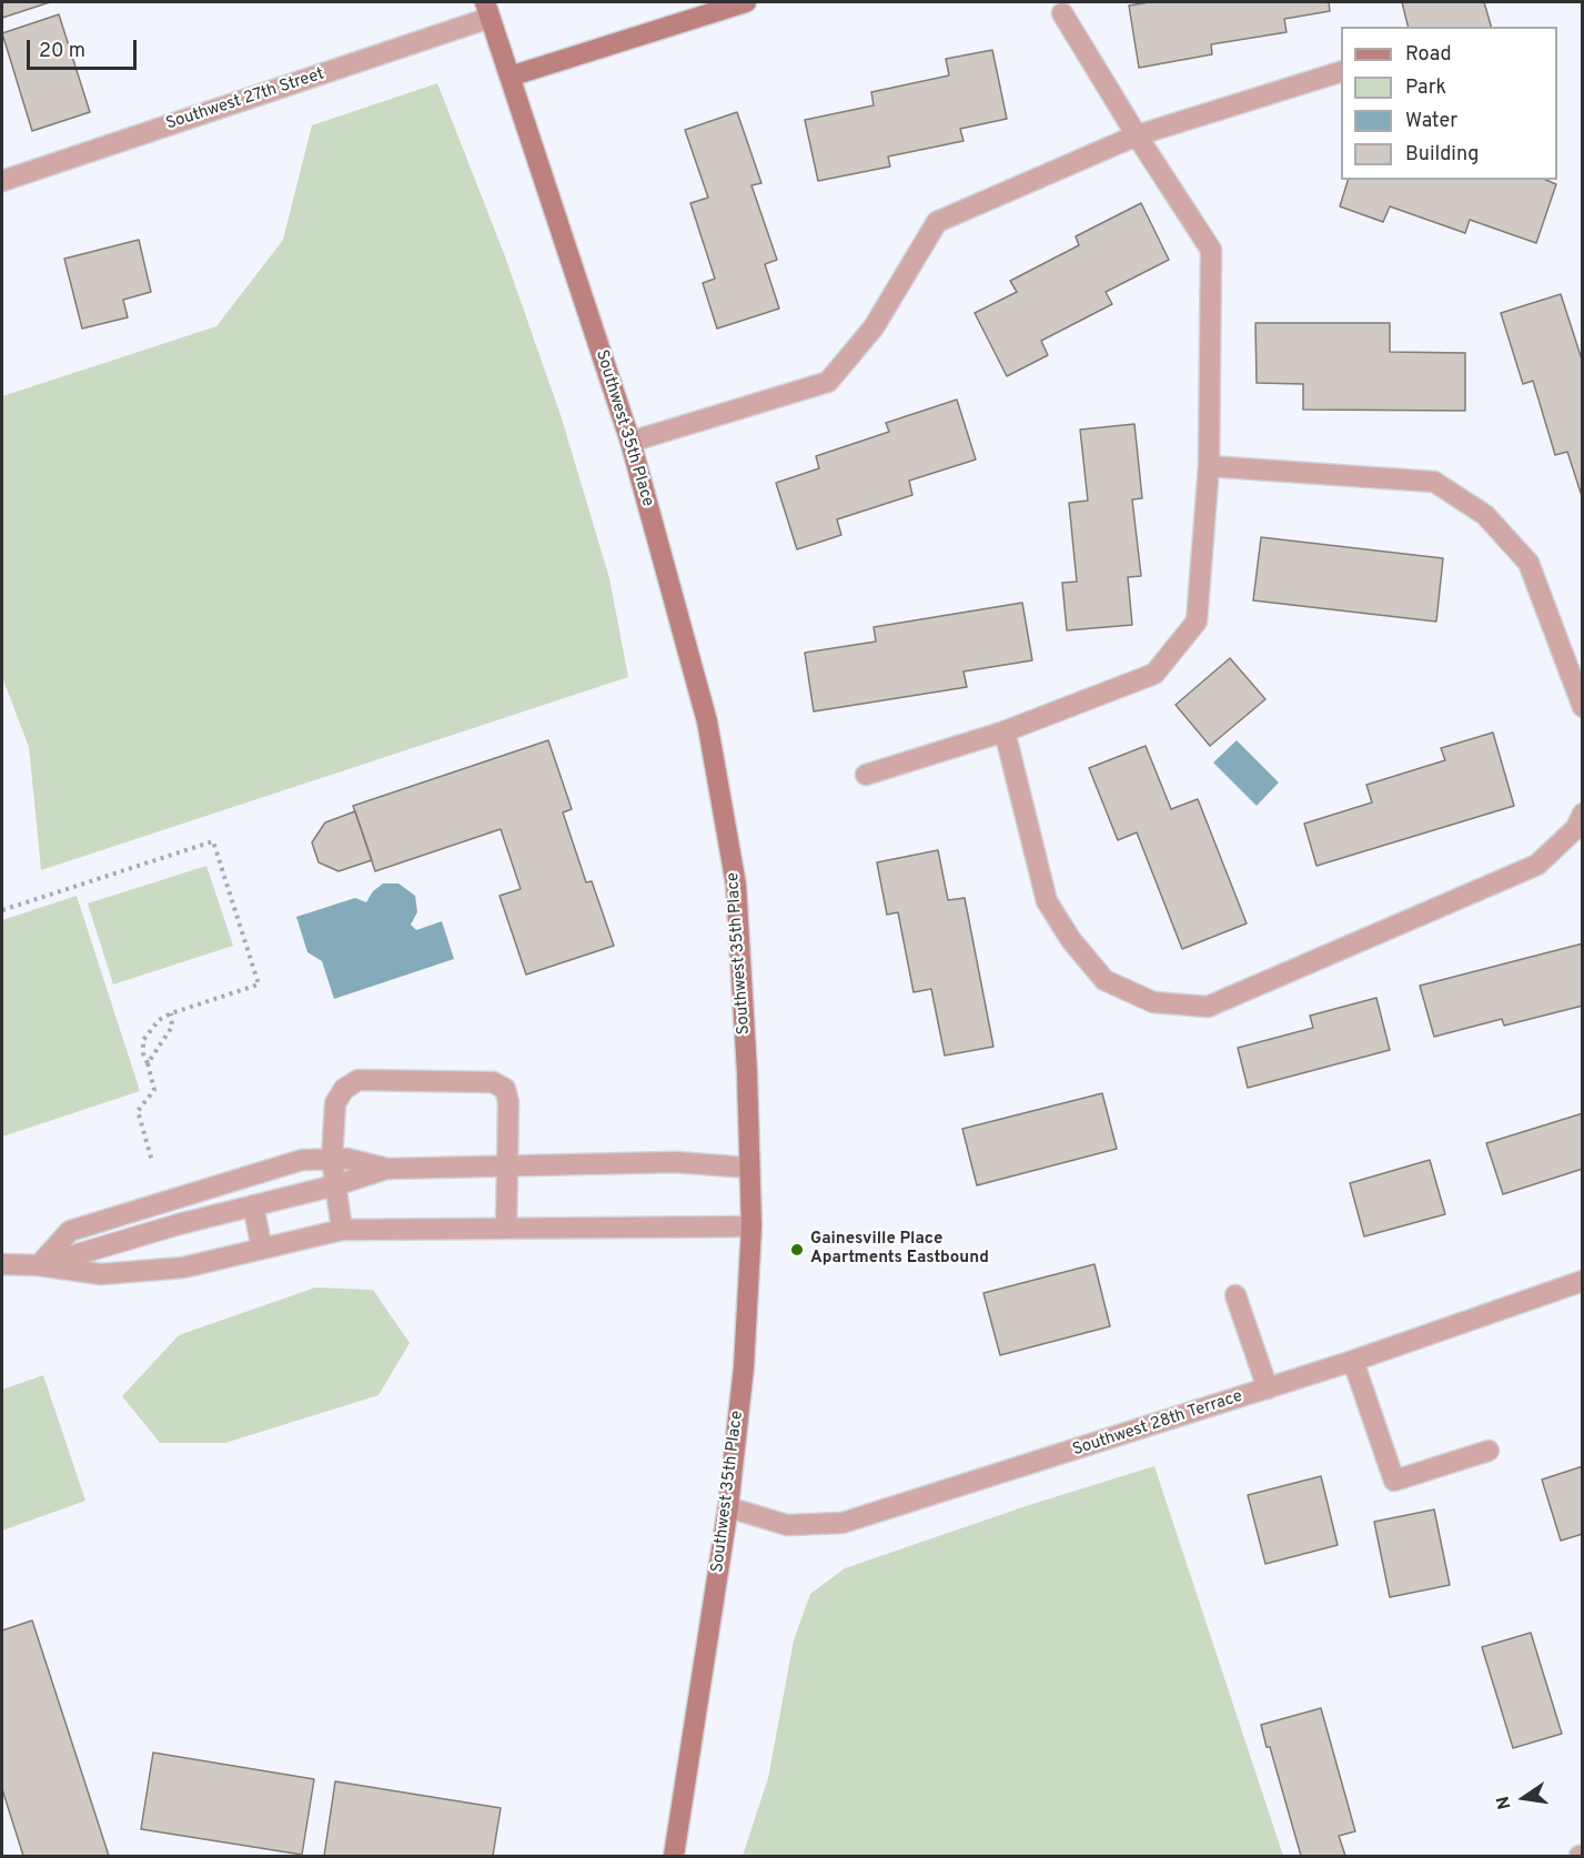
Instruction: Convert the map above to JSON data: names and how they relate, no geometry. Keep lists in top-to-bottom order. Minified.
{"streets":{"street":["Southwest 27th Street","Southwest 35th Place","Southwest 28th Terrace"]},"crossings":[["Southwest 27th Street","Southwest 35th Place"],["Southwest 35th Place","Southwest 28th Terrace"]],"places":["Gainesville Place Apartments Eastbound"],"legend":["Road","Park","Water","Building"],"scale_bar":"20 m","north":"left"}
